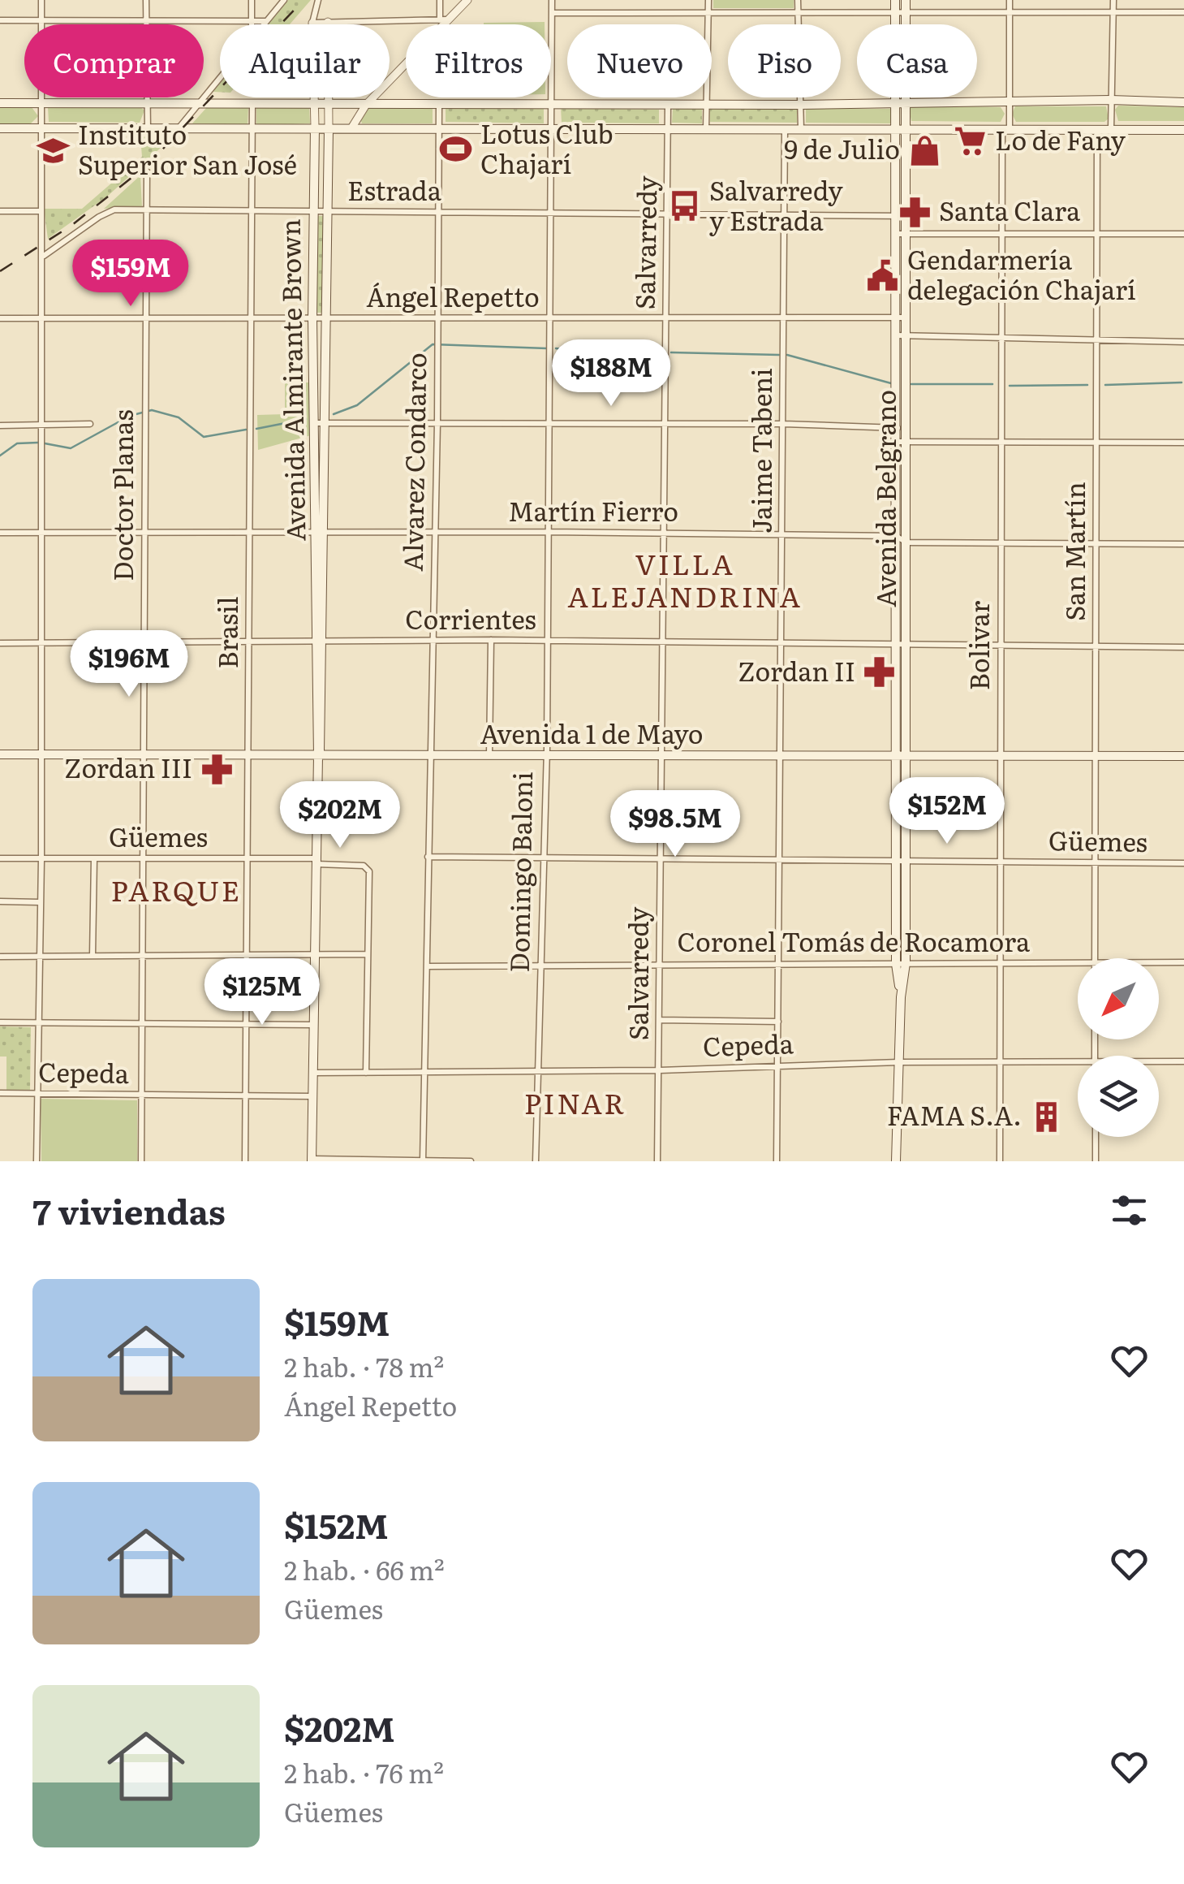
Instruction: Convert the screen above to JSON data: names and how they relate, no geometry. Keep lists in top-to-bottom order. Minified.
{"streets":{"main road":["Avenida Almirante Brown","Avenida Belgrano","Avenida 1 de Mayo"],"street":["Estrada","Salvarredy","Ángel Repetto","Jaime Tabeni","Alvarez Condarco","Doctor Planas","Martín Fierro","San Martín","Corrientes","Brasil","Bolivar","Güemes","Domingo Baloni","Coronel Tomás de Rocamora","Cepeda"]},"crossings":[["Estrada","Salvarredy"],["Estrada","Avenida Almirante Brown"],["Estrada","Jaime Tabeni"],["Estrada","Alvarez Condarco"],["Estrada","Doctor Planas"],["Estrada","Avenida Belgrano"],["Estrada","Brasil"],["Estrada","Domingo Baloni"],["Salvarredy","Ángel Repetto"],["Salvarredy","Martín Fierro"],["Salvarredy","Corrientes"],["Salvarredy","Avenida 1 de Mayo"],["Salvarredy","Güemes"],["Salvarredy","Coronel Tomás de Rocamora"],["Salvarredy","Cepeda"],["Ángel Repetto","Avenida Almirante Brown"],["Ángel Repetto","Jaime Tabeni"],["Ángel Repetto","Alvarez Condarco"],["Ángel Repetto","Doctor Planas"],["Ángel Repetto","Avenida Belgrano"],["Ángel Repetto","Brasil"],["Ángel Repetto","Domingo Baloni"],["Avenida Almirante Brown","Martín Fierro"],["Avenida Almirante Brown","Corrientes"],["Avenida Almirante Brown","Avenida 1 de Mayo"],["Avenida Almirante Brown","Güemes"],["Avenida Almirante Brown","Cepeda"],["Jaime Tabeni","Martín Fierro"],["Jaime Tabeni","Corrientes"],["Jaime Tabeni","Avenida 1 de Mayo"],["Jaime Tabeni","Güemes"],["Jaime Tabeni","Coronel Tomás de Rocamora"],["Jaime Tabeni","Cepeda"],["Alvarez Condarco","Martín Fierro"],["Alvarez Condarco","Corrientes"],["Alvarez Condarco","Avenida 1 de Mayo"],["Alvarez Condarco","Güemes"],["Alvarez Condarco","Coronel Tomás de Rocamora"],["Alvarez Condarco","Cepeda"],["Doctor Planas","Martín Fierro"],["Doctor Planas","Corrientes"],["Doctor Planas","Avenida 1 de Mayo"],["Doctor Planas","Güemes"],["Doctor Planas","Cepeda"],["Avenida Belgrano","Martín Fierro"],["Avenida Belgrano","Corrientes"],["Avenida Belgrano","Avenida 1 de Mayo"],["Avenida Belgrano","Güemes"],["Avenida Belgrano","Coronel Tomás de Rocamora"],["Avenida Belgrano","Cepeda"],["Martín Fierro","Brasil"],["Martín Fierro","Domingo Baloni"],["San Martín","Corrientes"],["San Martín","Avenida 1 de Mayo"],["San Martín","Güemes"],["Corrientes","Brasil"],["Corrientes","Bolivar"],["Corrientes","Domingo Baloni"],["Brasil","Avenida 1 de Mayo"],["Brasil","Güemes"],["Brasil","Cepeda"],["Bolivar","Avenida 1 de Mayo"],["Bolivar","Güemes"],["Bolivar","Coronel Tomás de Rocamora"],["Bolivar","Cepeda"],["Avenida 1 de Mayo","Domingo Baloni"],["Güemes","Domingo Baloni"],["Domingo Baloni","Coronel Tomás de Rocamora"],["Domingo Baloni","Cepeda"]],"districts":["VILLA ALEJANDRINA","PARQUE","PINAR"],"places":{"supermarket":["Lo de Fany"],"sports":["Lotus Club Chajarí"],"school or university":["Instituto Superior San José"],"shop":["9 de Julio"],"bus stop":["Salvarredy y Estrada"],"pharmacy":["Santa Clara","Zordan II","Zordan III"],"public building":["Gendarmería delegación Chajarí"],"building":["FAMA S.A."]},"north":"bottom left","page":{"chip":["Comprar","Alquilar","Filtros","Nuevo","Piso","Casa"],"price":["$159M","$188M","$196M","$152M","$202M","$98.5M","$125M"],"heading":"7 viviendas","list":[{"name":"$159M","note":"2 hab. · 78 m² · Ángel Repetto"},{"name":"$152M","note":"2 hab. · 66 m² · Güemes"},{"name":"$202M","note":"2 hab. · 76 m² · Güemes"}]}}
